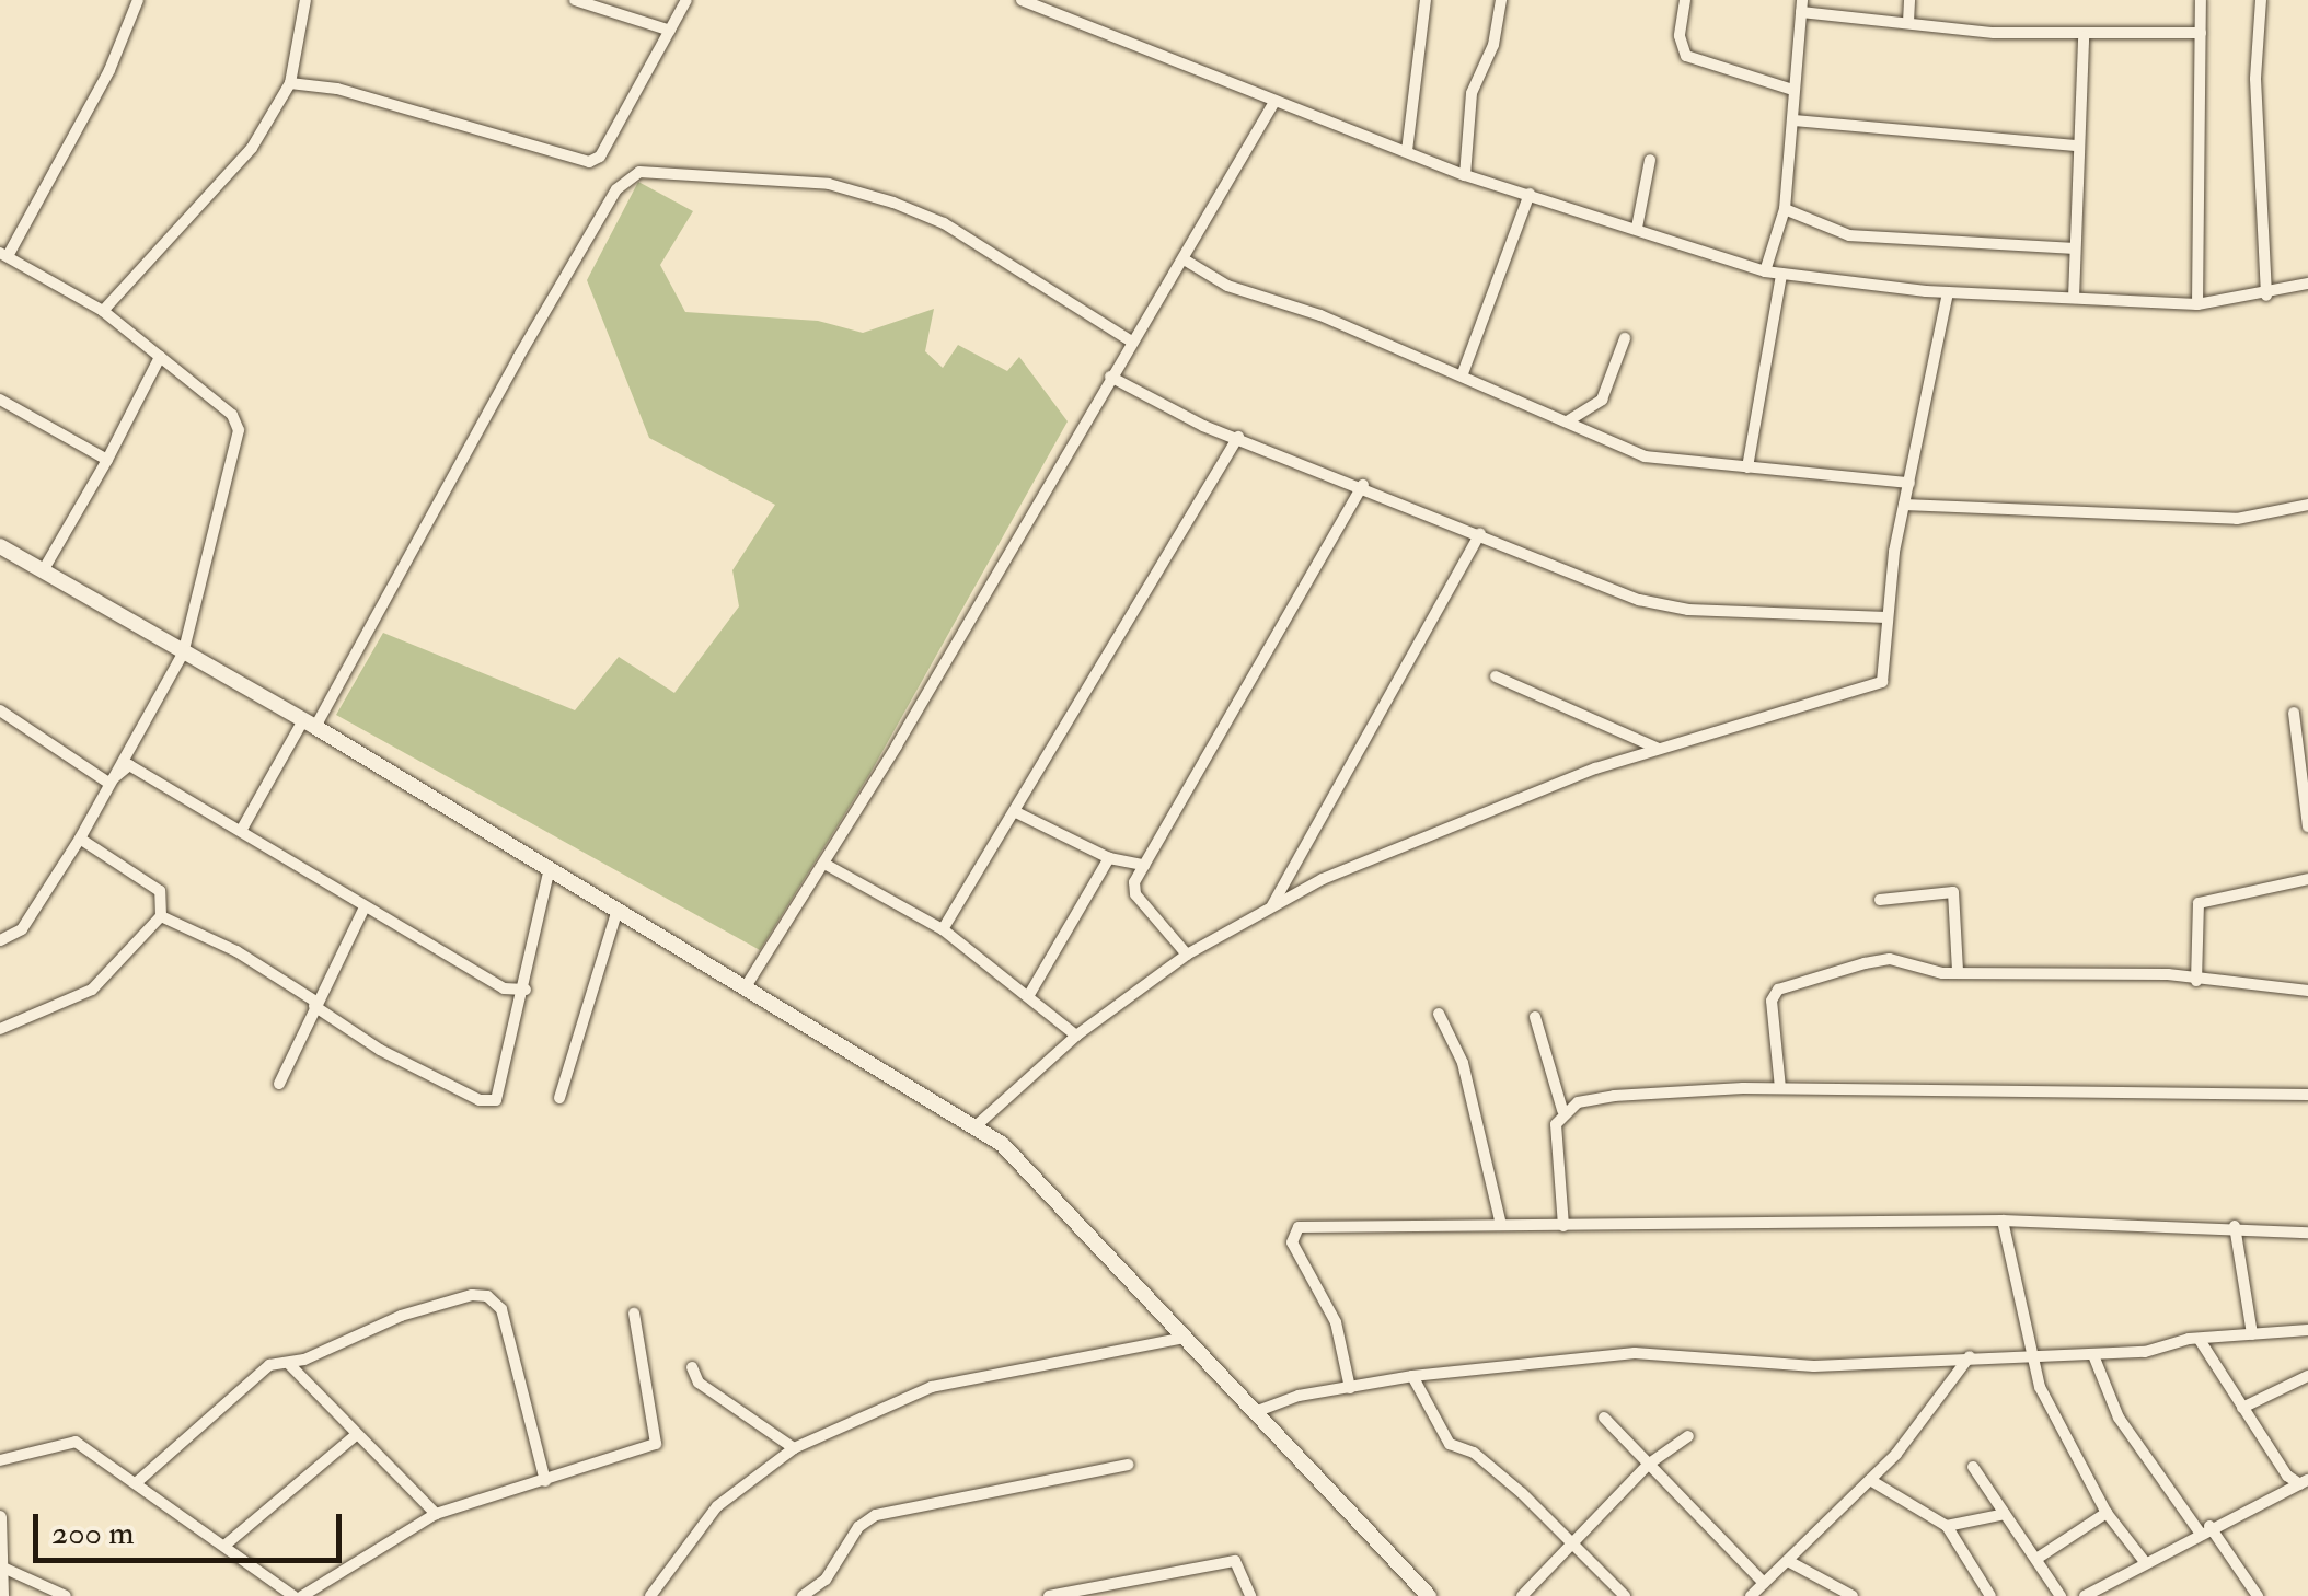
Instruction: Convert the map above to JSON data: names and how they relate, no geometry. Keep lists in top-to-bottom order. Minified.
{"scale_bar":"200 m"}
